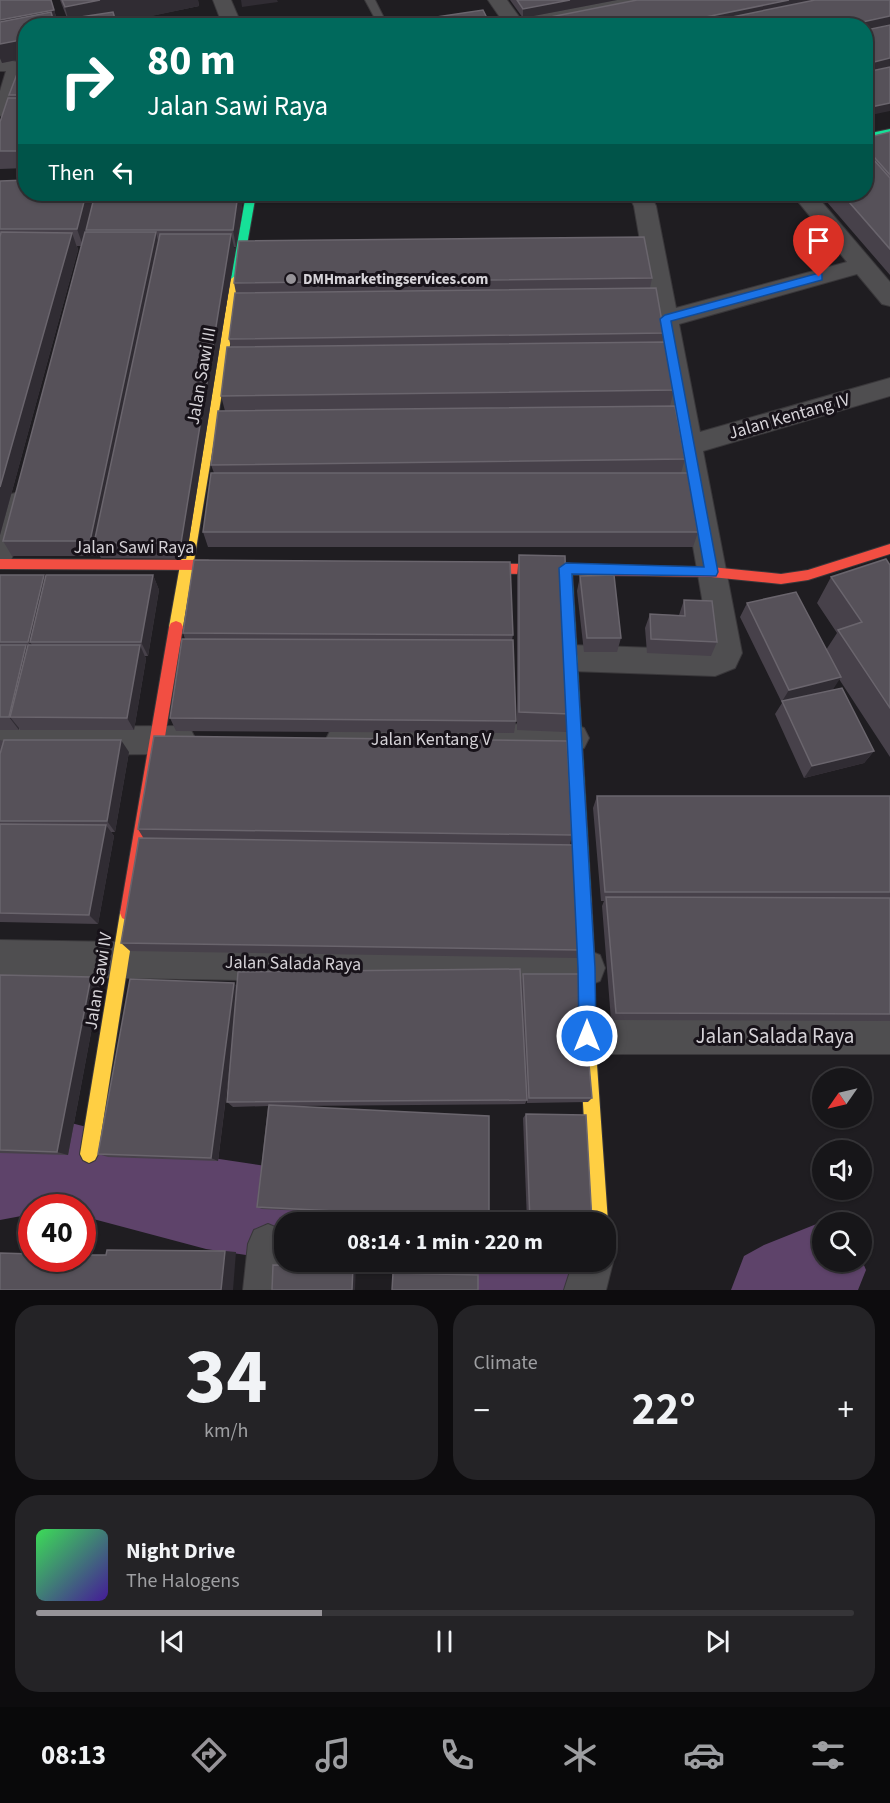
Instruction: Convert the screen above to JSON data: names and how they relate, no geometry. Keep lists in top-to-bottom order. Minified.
{"streets":{"street":["Jalan Sawi III","Jalan Kentang IV","Jalan Sawi Raya","Jalan Kentang V","Jalan Salada Raya","Jalan Sawi IV"]},"crossings":[["Jalan Sawi III","Jalan Sawi Raya"],["Jalan Sawi III","Jalan Sawi IV"],["Jalan Sawi Raya","Jalan Sawi IV"],["Jalan Salada Raya","Jalan Sawi IV"]],"places":["DMHmarketingservices.com"],"north":"bottom left","page":{"turn":["80 m","Jalan Sawi Raya"],"then":"Then","limit":"40","trip":"08:14 · 1 min · 220 m","tile":[["34","km/h"],"Climate"],"heat":["−","22°","+"],"song":["Night Drive","The Halogens"],"tabs":"08:13"}}
